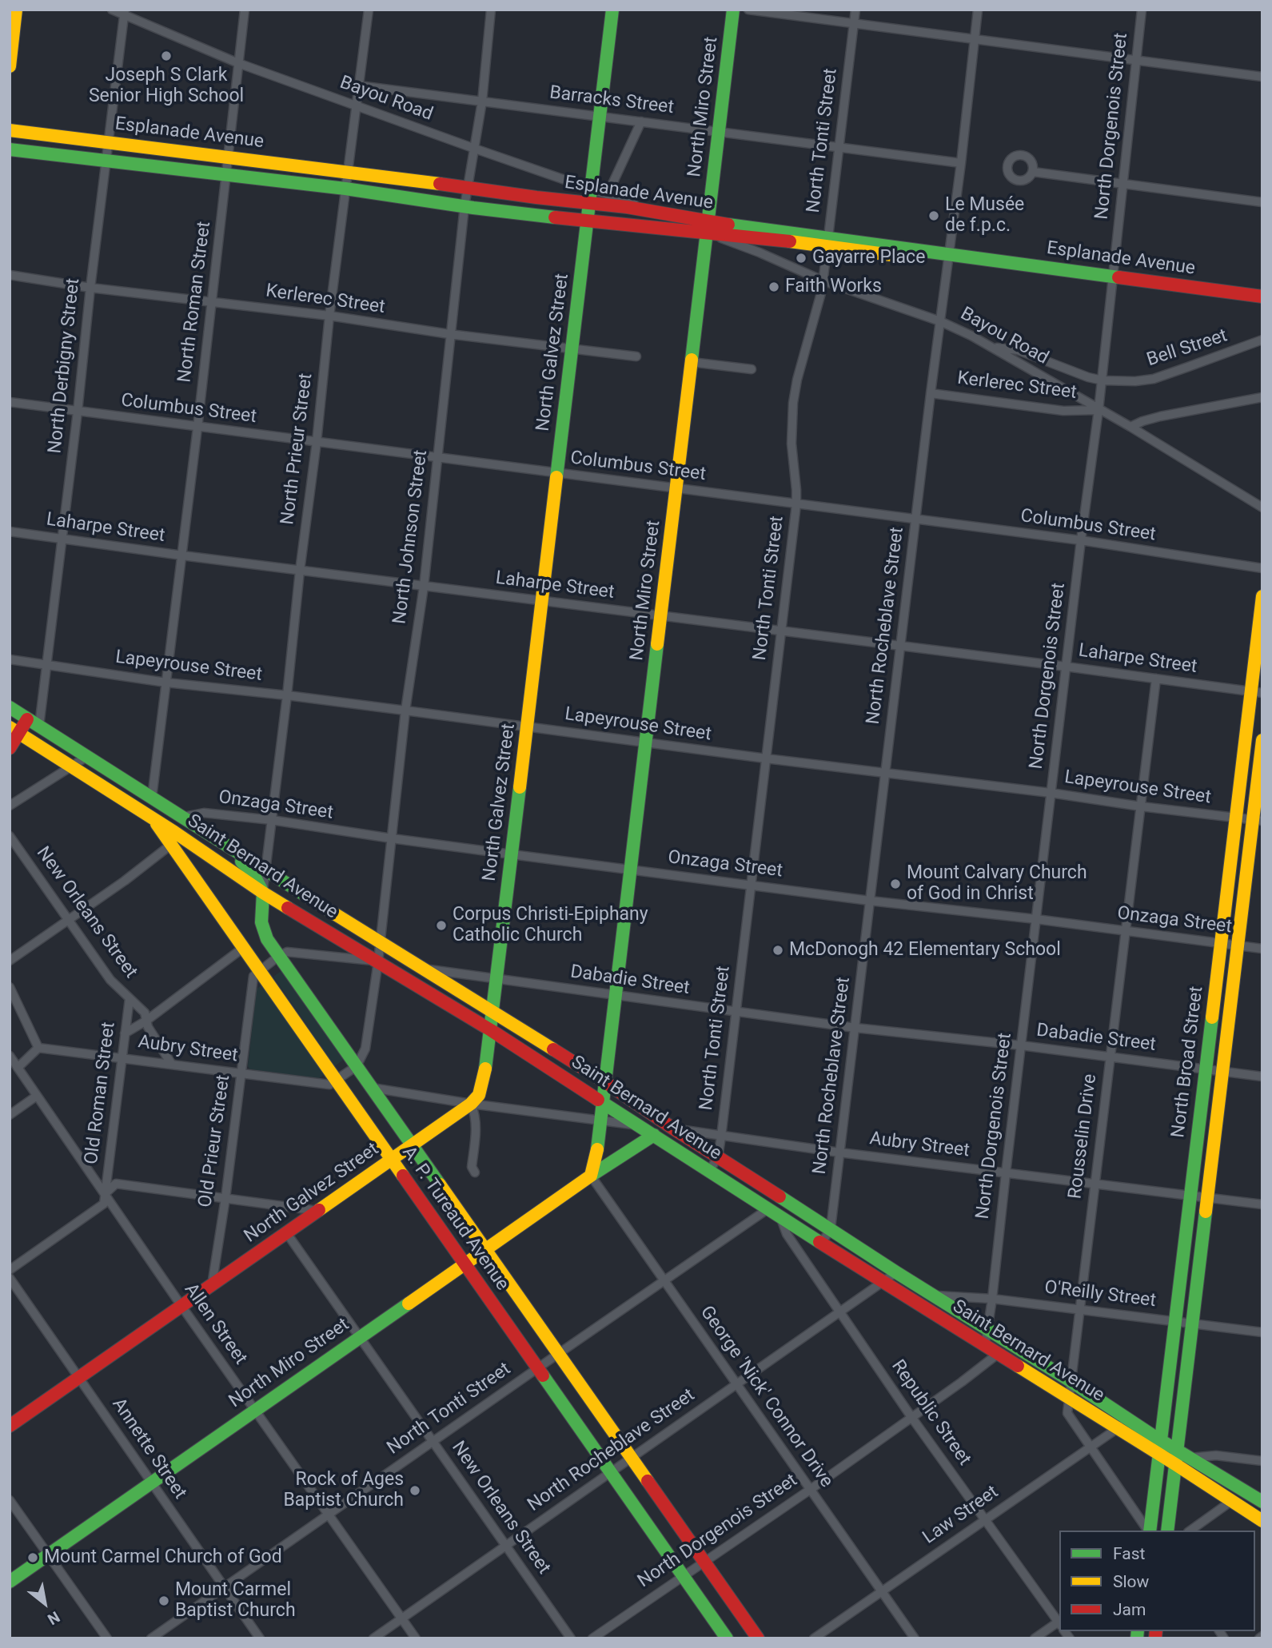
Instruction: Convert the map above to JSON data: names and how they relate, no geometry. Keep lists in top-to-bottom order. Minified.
{"streets":{"main road":["North Miro Street","Esplanade Avenue","North Galvez Street","Saint Bernard Avenue","North Broad Street","A. P. Tureaud Avenue"],"street":["Bayou Road","Barracks Street","North Dorgenois Street","North Tonti Street","Kerlerec Street","North Roman Street","Bell Street","North Derbigny Street","Columbus Street","North Prieur Street","Laharpe Street","North Johnson Street","North Rocheblave Street","Lapeyrouse Street","Onzaga Street","New Orleans Street","Dabadie Street","Aubry Street","Old Roman Street","Rousselin Drive","Old Prieur Street","O'Reilly Street","Allen Street","George 'Nick' Connor Drive","Republic Street","Annette Street","Law Street"]},"crossings":[["Bayou Road","North Miro Street"],["Bayou Road","North Dorgenois Street"],["Bayou Road","Esplanade Avenue"],["Bayou Road","North Tonti Street"],["Bayou Road","Kerlerec Street"],["Bayou Road","North Roman Street"],["Bayou Road","Bell Street"],["Bayou Road","North Galvez Street"],["Bayou Road","North Derbigny Street"],["Bayou Road","North Prieur Street"],["Bayou Road","North Johnson Street"],["Bayou Road","North Rocheblave Street"],["Barracks Street","North Miro Street"],["Barracks Street","North Tonti Street"],["Barracks Street","North Galvez Street"],["Barracks Street","North Prieur Street"],["Barracks Street","North Johnson Street"],["Barracks Street","North Rocheblave Street"],["North Miro Street","Esplanade Avenue"],["North Miro Street","Columbus Street"],["North Miro Street","Laharpe Street"],["North Miro Street","Lapeyrouse Street"],["North Miro Street","Onzaga Street"],["North Miro Street","Saint Bernard Avenue"],["North Miro Street","New Orleans Street"],["North Miro Street","Dabadie Street"],["North Miro Street","A. P. Tureaud Avenue"],["North Miro Street","Allen Street"],["North Miro Street","George 'Nick' Connor Drive"],["North Miro Street","Annette Street"],["North Dorgenois Street","Esplanade Avenue"],["North Dorgenois Street","Kerlerec Street"],["North Dorgenois Street","Bell Street"],["North Dorgenois Street","Columbus Street"],["North Dorgenois Street","Laharpe Street"],["North Dorgenois Street","Lapeyrouse Street"],["North Dorgenois Street","Onzaga Street"],["North Dorgenois Street","Saint Bernard Avenue"],["North Dorgenois Street","Dabadie Street"],["North Dorgenois Street","Aubry Street"],["North Dorgenois Street","A. P. Tureaud Avenue"],["North Dorgenois Street","O'Reilly Street"],["North Dorgenois Street","George 'Nick' Connor Drive"],["North Dorgenois Street","Republic Street"],["Esplanade Avenue","North Tonti Street"],["Esplanade Avenue","North Roman Street"],["Esplanade Avenue","North Galvez Street"],["Esplanade Avenue","North Derbigny Street"],["Esplanade Avenue","North Prieur Street"],["Esplanade Avenue","North Johnson Street"],["Esplanade Avenue","North Rocheblave Street"],["North Tonti Street","Columbus Street"],["North Tonti Street","Laharpe Street"],["North Tonti Street","Lapeyrouse Street"],["North Tonti Street","Onzaga Street"],["North Tonti Street","Saint Bernard Avenue"],["North Tonti Street","New Orleans Street"],["North Tonti Street","Dabadie Street"],["North Tonti Street","Aubry Street"],["North Tonti Street","A. P. Tureaud Avenue"],["North Tonti Street","Allen Street"],["North Tonti Street","George 'Nick' Connor Drive"],["North Tonti Street","Annette Street"],["Kerlerec Street","North Roman Street"],["Kerlerec Street","North Galvez Street"],["Kerlerec Street","North Derbigny Street"],["Kerlerec Street","North Prieur Street"],["Kerlerec Street","North Johnson Street"],["Kerlerec Street","North Rocheblave Street"],["North Roman Street","Columbus Street"],["North Roman Street","Laharpe Street"],["North Roman Street","Lapeyrouse Street"],["North Roman Street","Saint Bernard Avenue"],["North Galvez Street","Columbus Street"],["North Galvez Street","Laharpe Street"],["North Galvez Street","Lapeyrouse Street"],["North Galvez Street","Onzaga Street"],["North Galvez Street","Saint Bernard Avenue"],["North Galvez Street","New Orleans Street"],["North Galvez Street","Dabadie Street"],["North Galvez Street","Old Prieur Street"],["North Galvez Street","A. P. Tureaud Avenue"],["North Galvez Street","Allen Street"],["North Galvez Street","Annette Street"],["North Derbigny Street","Columbus Street"],["North Derbigny Street","Laharpe Street"],["North Derbigny Street","Lapeyrouse Street"],["North Derbigny Street","Saint Bernard Avenue"],["Columbus Street","North Prieur Street"],["Columbus Street","North Johnson Street"],["Columbus Street","North Rocheblave Street"],["North Prieur Street","Laharpe Street"],["North Prieur Street","Lapeyrouse Street"],["North Prieur Street","Onzaga Street"],["North Prieur Street","Saint Bernard Avenue"],["North Prieur Street","A. P. Tureaud Avenue"],["Laharpe Street","North Johnson Street"],["Laharpe Street","North Rocheblave Street"],["Laharpe Street","North Broad Street"],["Laharpe Street","Rousselin Drive"],["North Johnson Street","Lapeyrouse Street"],["North Johnson Street","Onzaga Street"],["North Johnson Street","Saint Bernard Avenue"],["North Johnson Street","A. P. Tureaud Avenue"],["North Rocheblave Street","Lapeyrouse Street"],["North Rocheblave Street","Onzaga Street"],["North Rocheblave Street","Saint Bernard Avenue"],["North Rocheblave Street","New Orleans Street"],["North Rocheblave Street","Dabadie Street"],["North Rocheblave Street","Aubry Street"],["North Rocheblave Street","A. P. Tureaud Avenue"],["North Rocheblave Street","Allen Street"],["North Rocheblave Street","George 'Nick' Connor Drive"],["North Rocheblave Street","Republic Street"],["Lapeyrouse Street","North Broad Street"],["Lapeyrouse Street","Rousselin Drive"],["Onzaga Street","Saint Bernard Avenue"],["Onzaga Street","North Broad Street"],["Onzaga Street","Rousselin Drive"],["Saint Bernard Avenue","Dabadie Street"],["Saint Bernard Avenue","Aubry Street"],["Saint Bernard Avenue","North Broad Street"],["Saint Bernard Avenue","Rousselin Drive"],["Saint Bernard Avenue","A. P. Tureaud Avenue"],["Saint Bernard Avenue","O'Reilly Street"],["Saint Bernard Avenue","Republic Street"],["Saint Bernard Avenue","Law Street"],["New Orleans Street","Aubry Street"],["New Orleans Street","Old Roman Street"],["Dabadie Street","North Broad Street"],["Dabadie Street","Rousselin Drive"],["Aubry Street","North Broad Street"],["Aubry Street","Old Roman Street"],["Aubry Street","Rousselin Drive"],["Aubry Street","Old Prieur Street"],["Aubry Street","A. P. Tureaud Avenue"],["North Broad Street","O'Reilly Street"],["Old Roman Street","Allen Street"],["Rousselin Drive","O'Reilly Street"],["Old Prieur Street","A. P. Tureaud Avenue"],["George 'Nick' Connor Drive","Law Street"],["Republic Street","Law Street"]],"places":["Joseph S Clark Senior High School","Le Musée de f.p.c.","Gayarre Place","Faith Works","Mount Calvary Church of God in Christ","Corpus Christi-Epiphany Catholic Church","McDonogh 42 Elementary School","Rock of Ages Baptist Church","Mount Carmel Church of God","Mount Carmel Baptist Church"],"legend":["Fast","Slow","Jam"],"north":"bottom right"}
